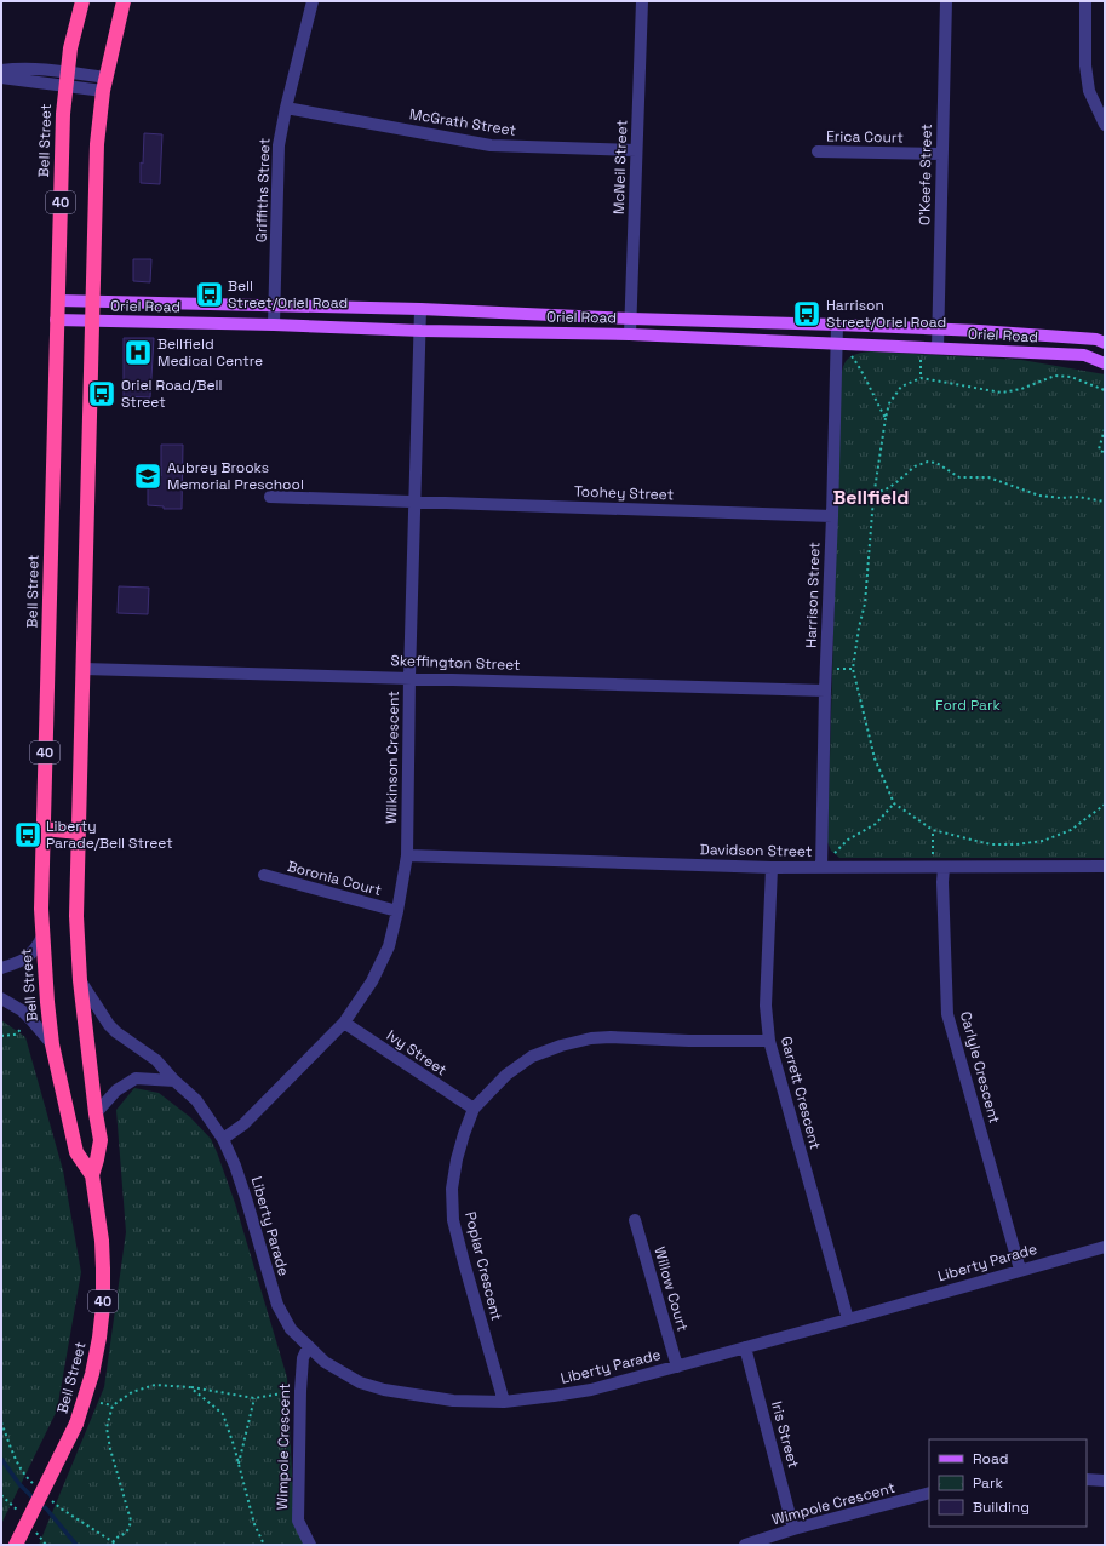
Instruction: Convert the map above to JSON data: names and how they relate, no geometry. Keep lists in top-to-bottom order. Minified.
{"streets":{"highway":["Bell Street","40"],"main road":["Oriel Road"],"street":["McGrath Street","Erica Court","McNeil Street","O'Keefe Street","Griffiths Street","Toohey Street","Harrison Street","Skeffington Street","Wilkinson Crescent","Davidson Street","Boronia Court","Ivy Street","Carlyle Crescent","Garrett Crescent","Liberty Parade","Poplar Crescent","Willow Court","Iris Street","Wimpole Crescent"]},"crossings":[["McGrath Street","McNeil Street"],["McGrath Street","Griffiths Street"],["Erica Court","O'Keefe Street"],["Bell Street","Oriel Road"],["Bell Street","Skeffington Street"],["Bell Street","Liberty Parade"],["McNeil Street","Oriel Road"],["O'Keefe Street","Oriel Road"],["Griffiths Street","Oriel Road"],["Oriel Road","Harrison Street"],["Oriel Road","Wilkinson Crescent"],["Toohey Street","Harrison Street"],["Toohey Street","Wilkinson Crescent"],["Harrison Street","Skeffington Street"],["Harrison Street","Davidson Street"],["Skeffington Street","Wilkinson Crescent"],["Wilkinson Crescent","Davidson Street"],["Wilkinson Crescent","Boronia Court"],["Wilkinson Crescent","Ivy Street"],["Wilkinson Crescent","Liberty Parade"],["Davidson Street","Carlyle Crescent"],["Davidson Street","Garrett Crescent"],["Ivy Street","Poplar Crescent"],["Carlyle Crescent","Liberty Parade"],["Garrett Crescent","Liberty Parade"],["Garrett Crescent","Poplar Crescent"],["Liberty Parade","Poplar Crescent"],["Liberty Parade","Willow Court"],["Liberty Parade","Iris Street"],["Liberty Parade","Wimpole Crescent"],["Iris Street","Wimpole Crescent"]],"districts":["Bellfield"],"parks":["Ford Park"],"places":{"bus stop":["Bell Street/Oriel Road","Harrison Street/Oriel Road","Oriel Road/Bell Street","Liberty Parade/Bell Street"],"hospital":["Bellfield Medical Centre"],"school or university":["Aubrey Brooks Memorial Preschool"]},"legend":["Road","Park","Building"]}
